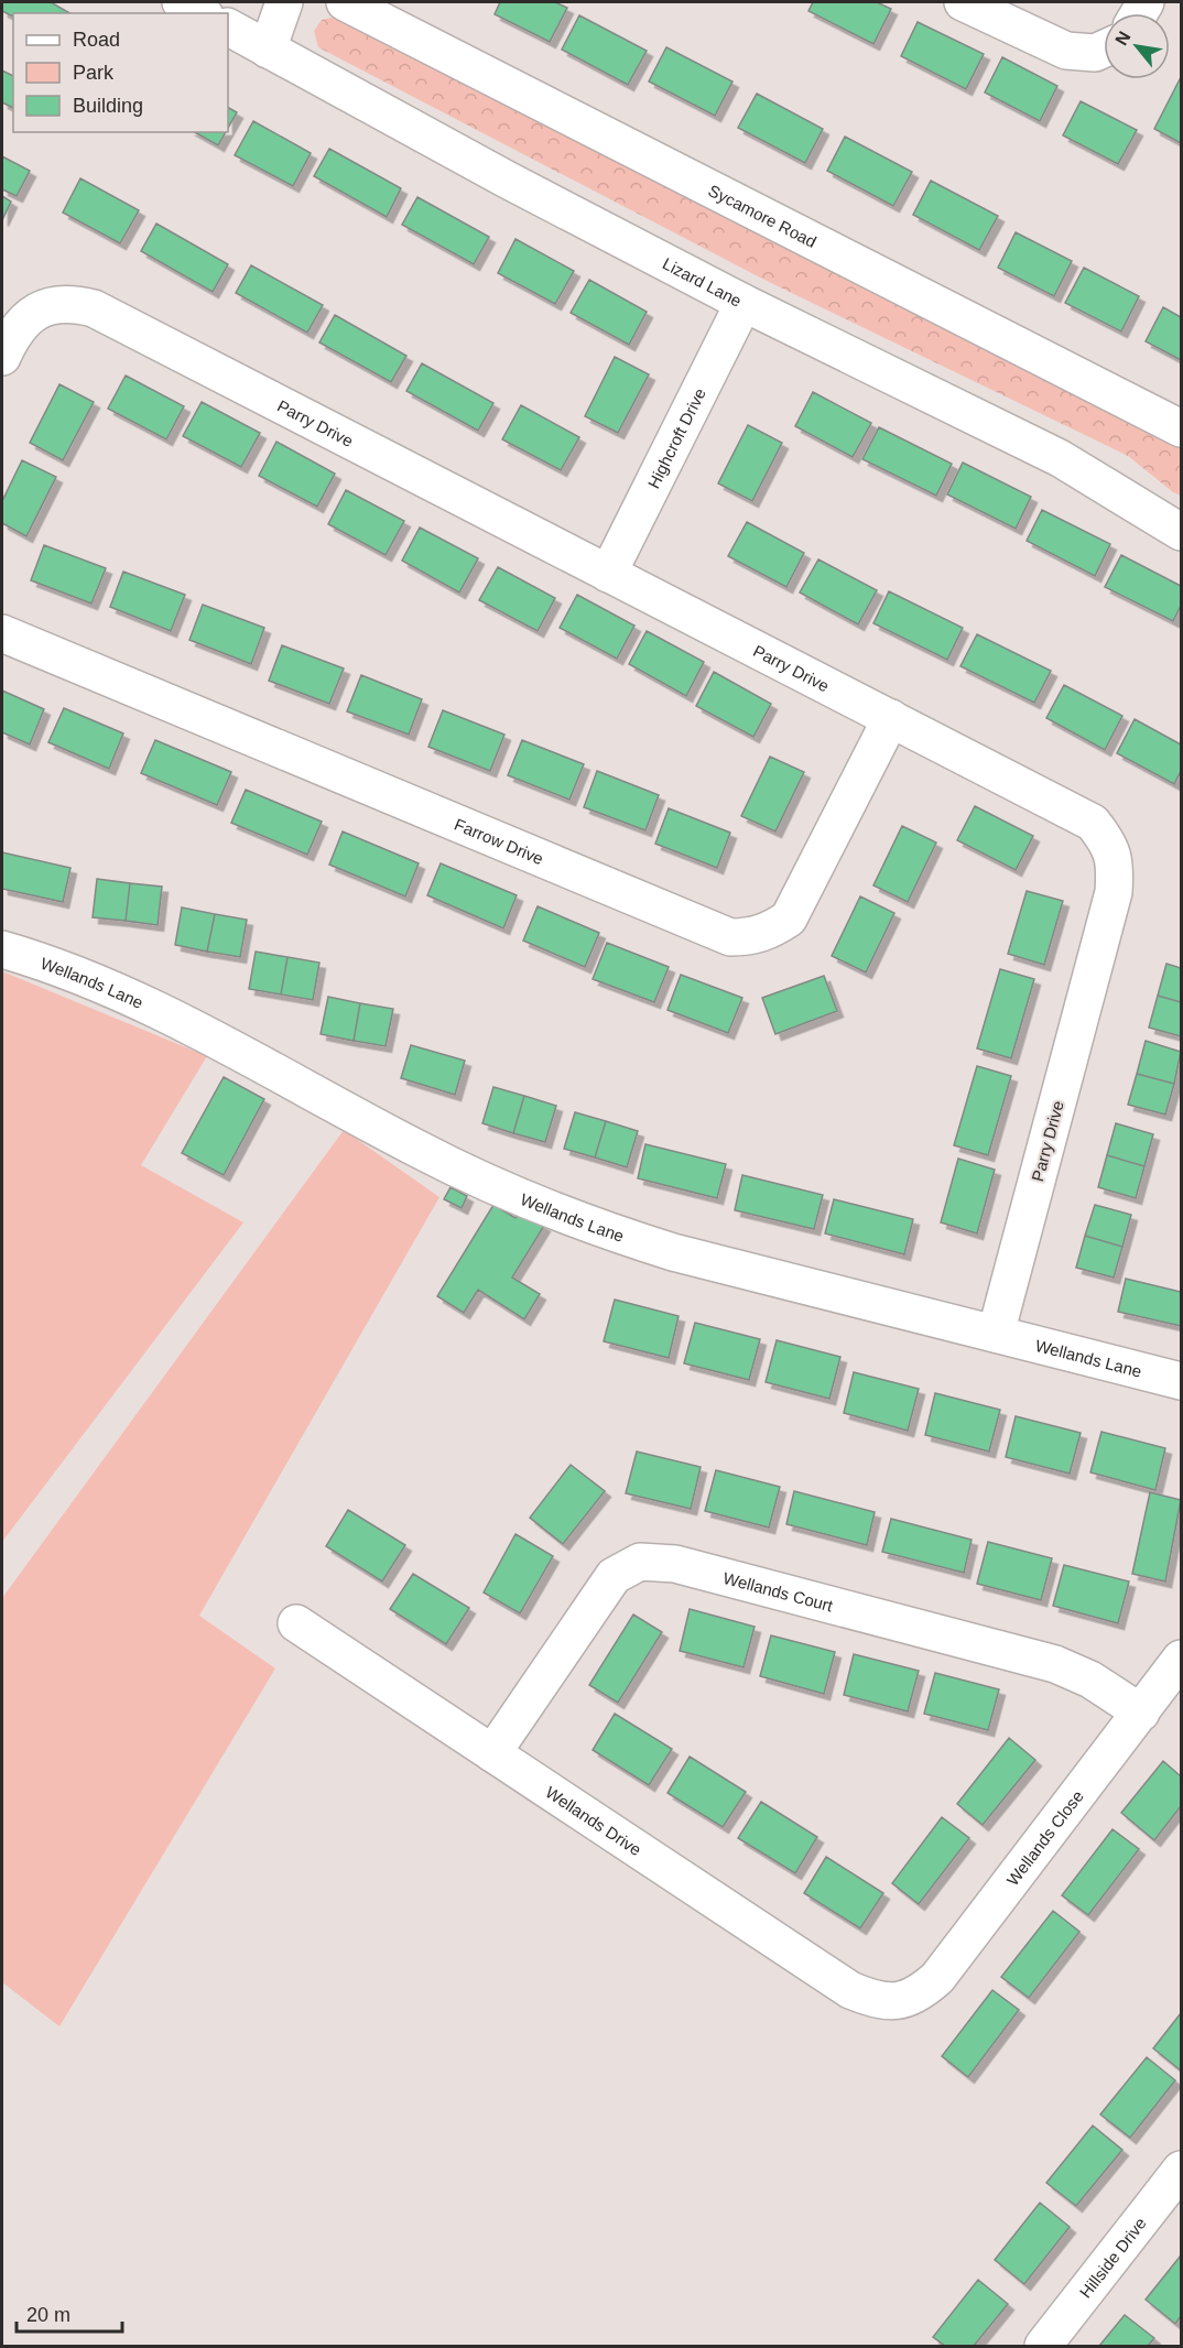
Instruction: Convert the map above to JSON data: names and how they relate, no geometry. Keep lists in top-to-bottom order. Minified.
{"streets":{"street":["Sycamore Road","Lizard Lane","Parry Drive","Highcroft Drive","Farrow Drive","Wellands Lane","Wellands Court","Wellands Drive","Wellands Close","Hillside Drive"]},"crossings":[["Lizard Lane","Highcroft Drive"],["Parry Drive","Highcroft Drive"],["Parry Drive","Farrow Drive"],["Parry Drive","Wellands Lane"],["Wellands Court","Wellands Drive"],["Wellands Court","Wellands Close"],["Wellands Drive","Wellands Close"]],"legend":["Road","Park","Building"],"scale_bar":"20 m","north":"top left"}
